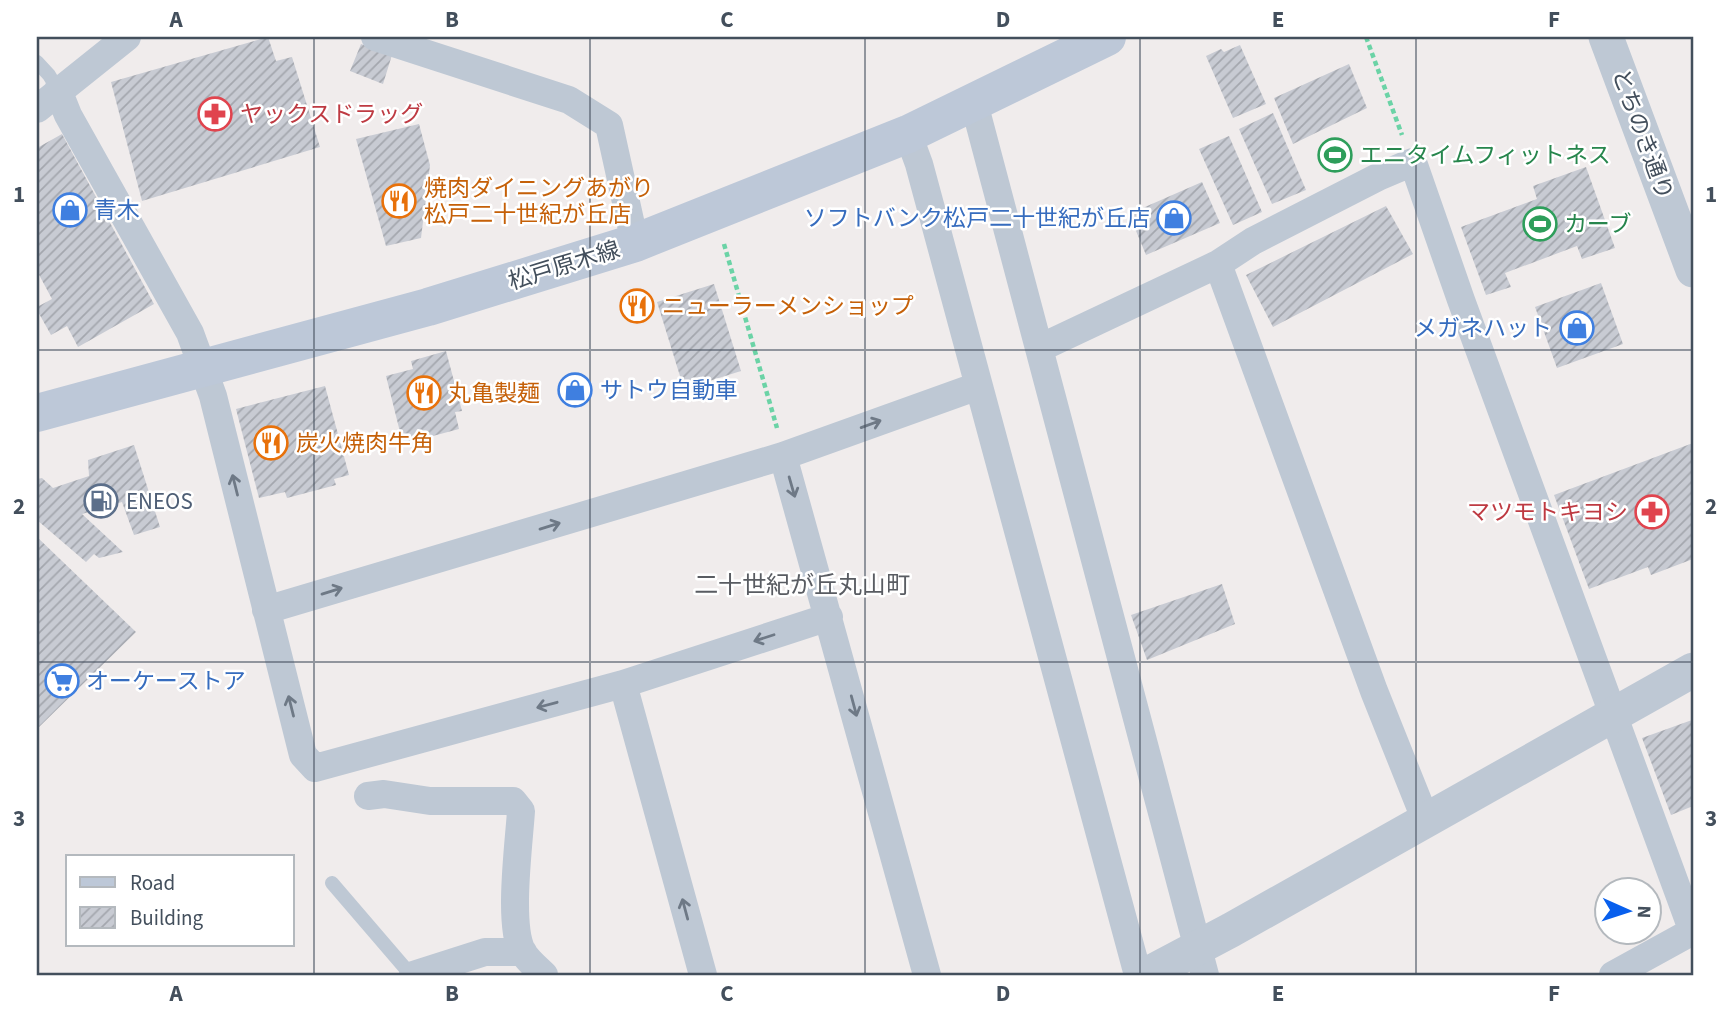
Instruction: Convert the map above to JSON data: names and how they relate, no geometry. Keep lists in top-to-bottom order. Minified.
{"streets":{"main road":["松戸原木線"],"street":["とちのき通り"]},"districts":["二十世紀が丘丸山町"],"places":{"pharmacy":["ヤックスドラッグ","マツモトキヨシ"],"sports":["エニタイムフィットネス","カーブ"],"restaurant":["焼肉ダイニングあがり 松戸二十世紀が丘店","ニューラーメンショップ","丸亀製麺","炭火焼肉牛角"],"shop":["青木","ソフトバンク松戸二十世紀が丘店","メガネハット","サトウ自動車"],"fuel station":["ENEOS"],"supermarket":["オーケーストア"]},"legend":["Road","Building"],"north":"right","grid":{"columns":["A","B","C","D","E","F"],"rows":["1","2","3"]}}
